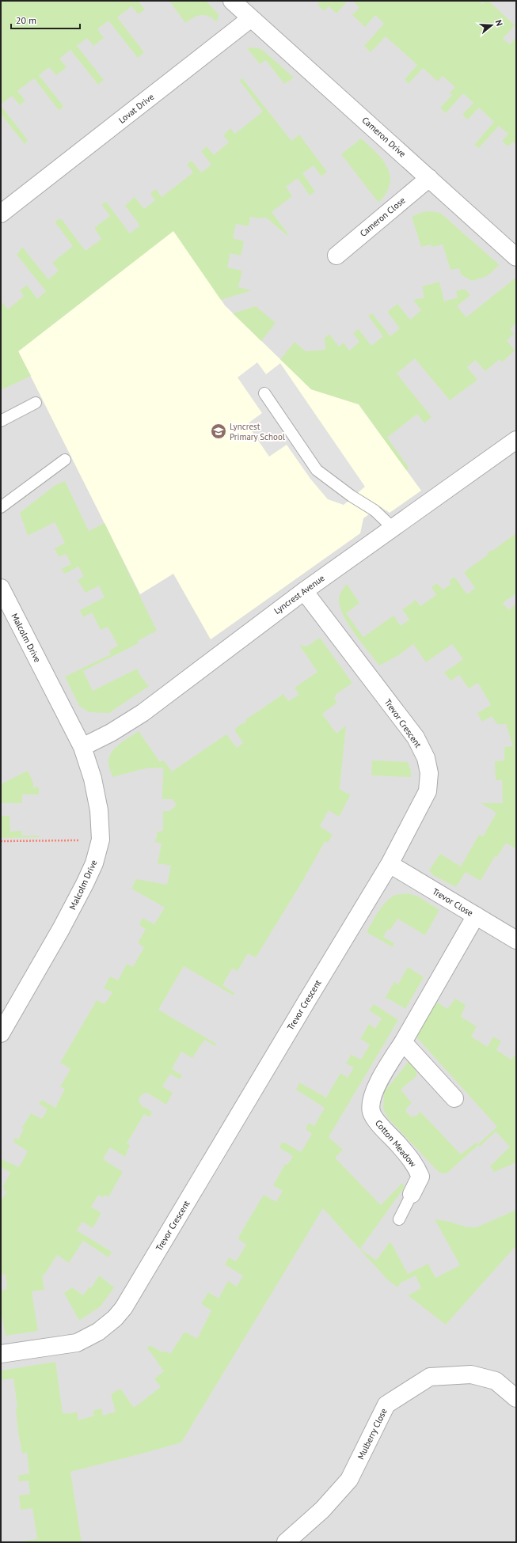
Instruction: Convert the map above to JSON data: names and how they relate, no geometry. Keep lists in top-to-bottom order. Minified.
{"streets":{"street":["Lovat Drive","Cameron Drive","Cameron Close","Lyncrest Avenue","Malcolm Drive","Trevor Crescent","Trevor Close","Cotton Meadow","Mulberry Close"]},"crossings":[["Lovat Drive","Cameron Drive"],["Cameron Drive","Cameron Close"],["Lyncrest Avenue","Malcolm Drive"],["Lyncrest Avenue","Trevor Crescent"],["Trevor Crescent","Trevor Close"],["Trevor Close","Cotton Meadow"]],"places":{"school or university":["Lyncrest Primary School"]},"scale_bar":"20 m","north":"right"}
